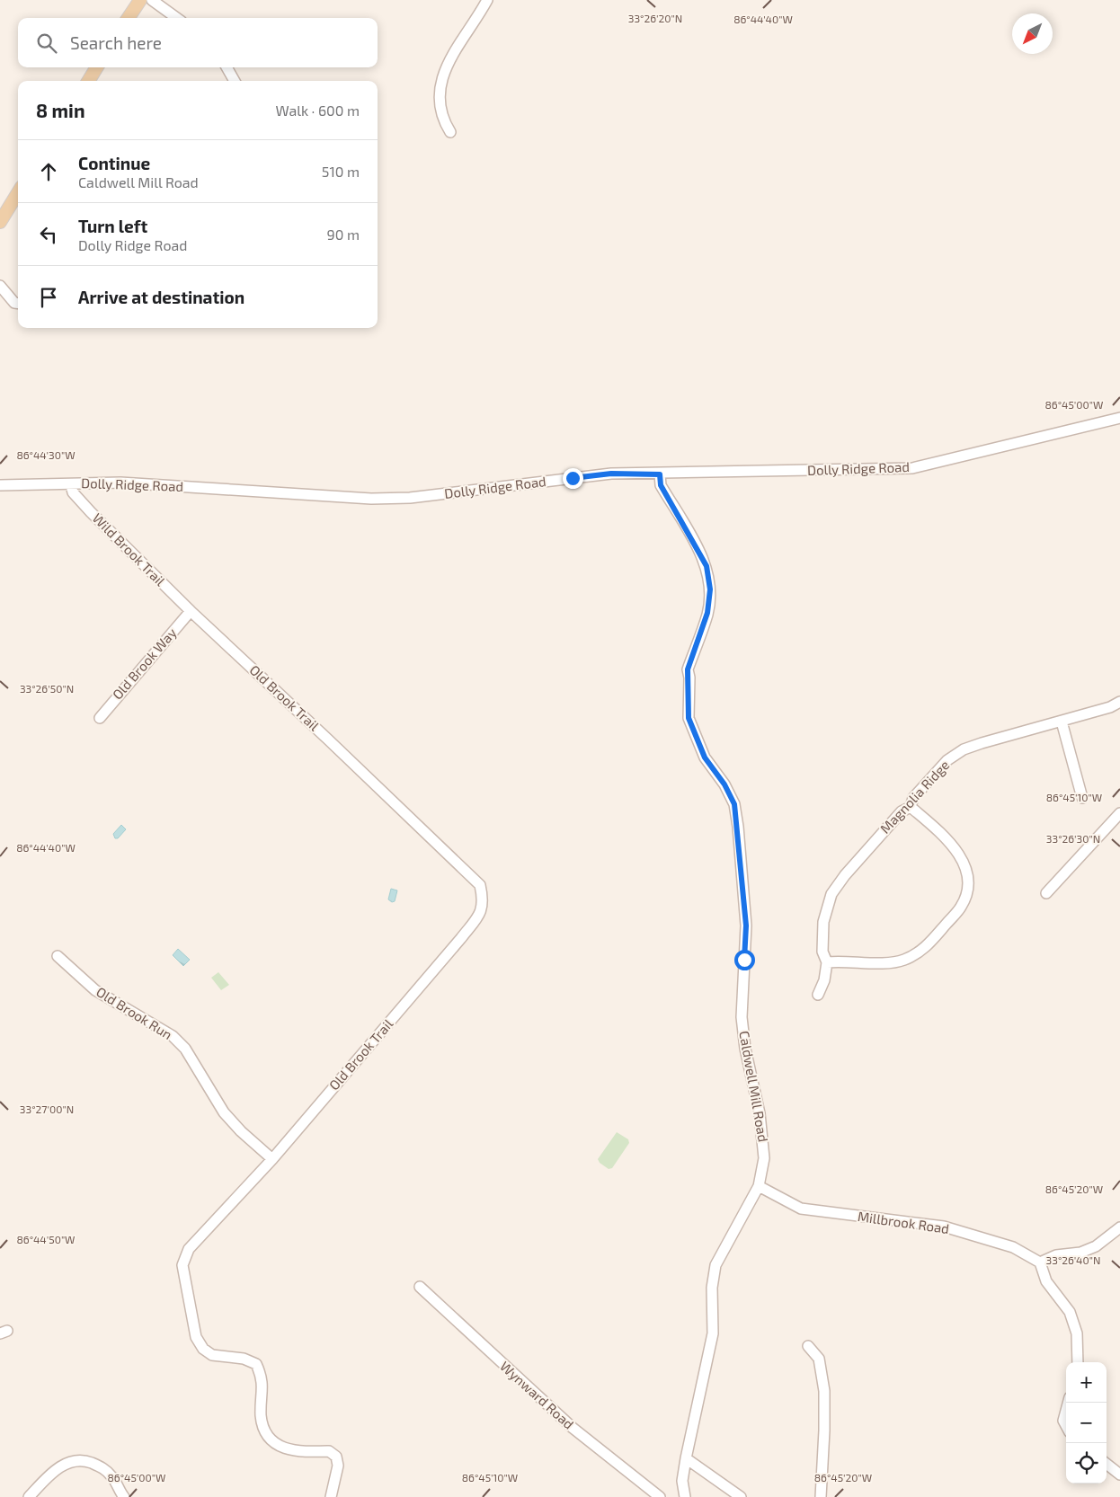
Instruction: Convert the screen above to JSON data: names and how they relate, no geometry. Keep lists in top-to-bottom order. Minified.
{"streets":{"street":["Dolly Ridge Road","Wild Brook Trail","Old Brook Way","Old Brook Trail","Magnolia Ridge","Old Brook Run","Caldwell Mill Road","Millbrook Road","Wynward Road"]},"crossings":[["Dolly Ridge Road","Wild Brook Trail"],["Dolly Ridge Road","Caldwell Mill Road"],["Wild Brook Trail","Old Brook Way"],["Wild Brook Trail","Old Brook Trail"],["Old Brook Way","Old Brook Trail"],["Old Brook Trail","Old Brook Run"],["Caldwell Mill Road","Millbrook Road"]],"north":"bottom left","page":{"search":"Search here","heading":["8 min","Walk · 600 m"],"list":[["Continue","Caldwell Mill Road","510 m"],["Turn left","Dolly Ridge Road","90 m"],"Arrive at destination"],"map_buttons":["+","−"]},"coordinates":["33°26'20\"N","86°44'40\"W","86°45'00\"W","86°44'30\"W","33°26'50\"N","86°45'10\"W","33°26'30\"N","33°27'00\"N","86°45'20\"W","86°44'50\"W","33°26'40\"N"]}
